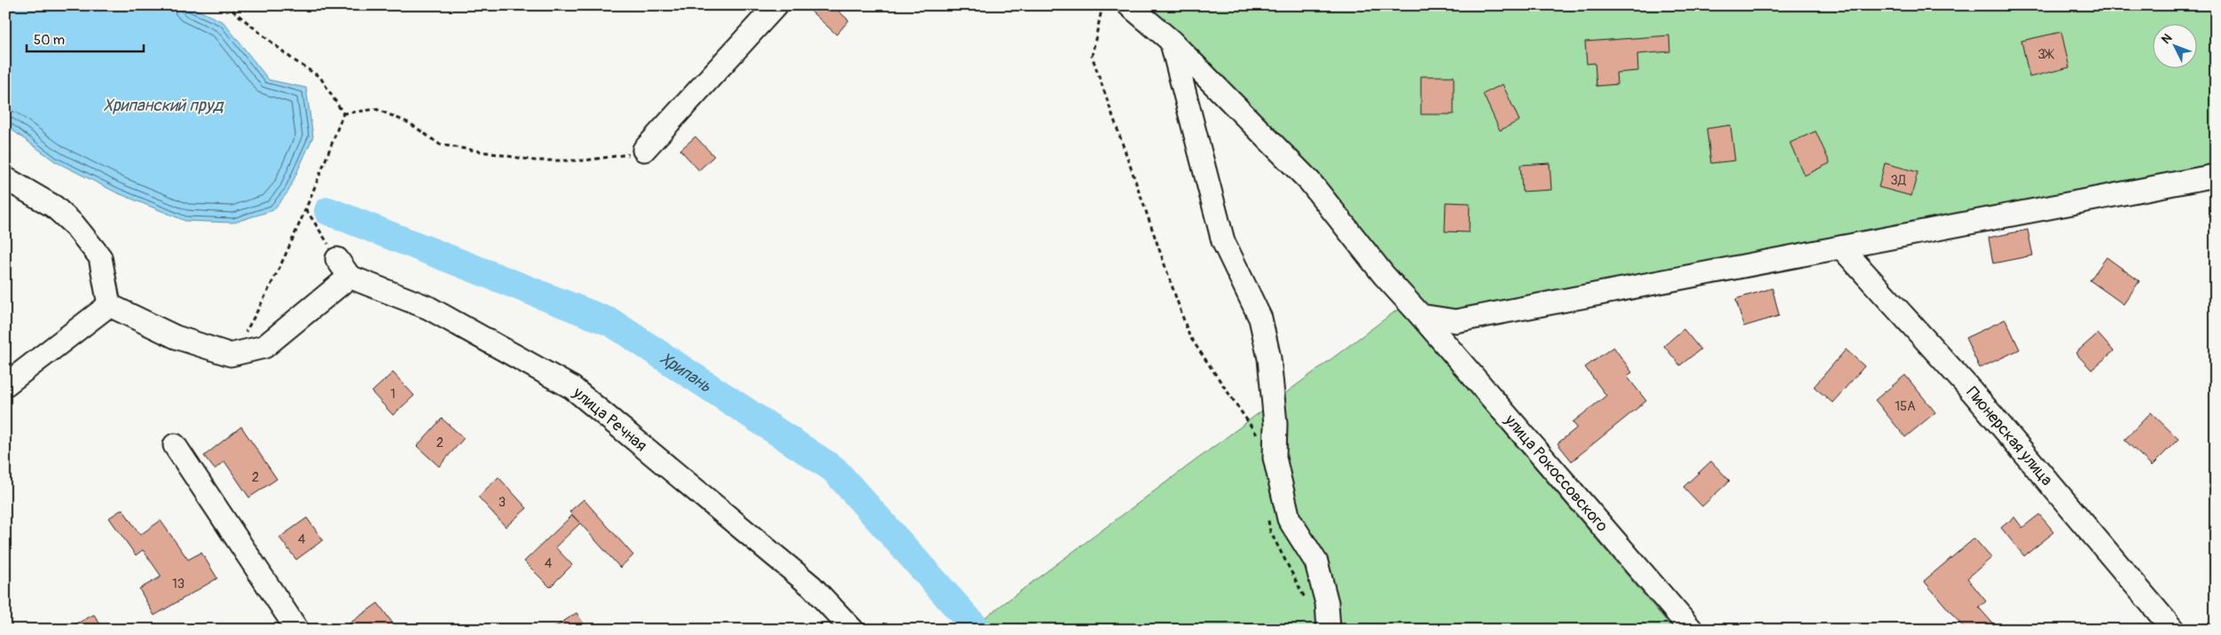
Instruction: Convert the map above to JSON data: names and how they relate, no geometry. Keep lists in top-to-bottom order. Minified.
{"streets":{"street":["улица Речная","Пионерская улица","улица Рокоссовского"]},"water":["Хрипанский пруд","Хрипань"],"house_numbers":["3Ж","3Д","1","15А","2","2","3","4","4","13"],"scale_bar":"50 m","north":"top left"}
